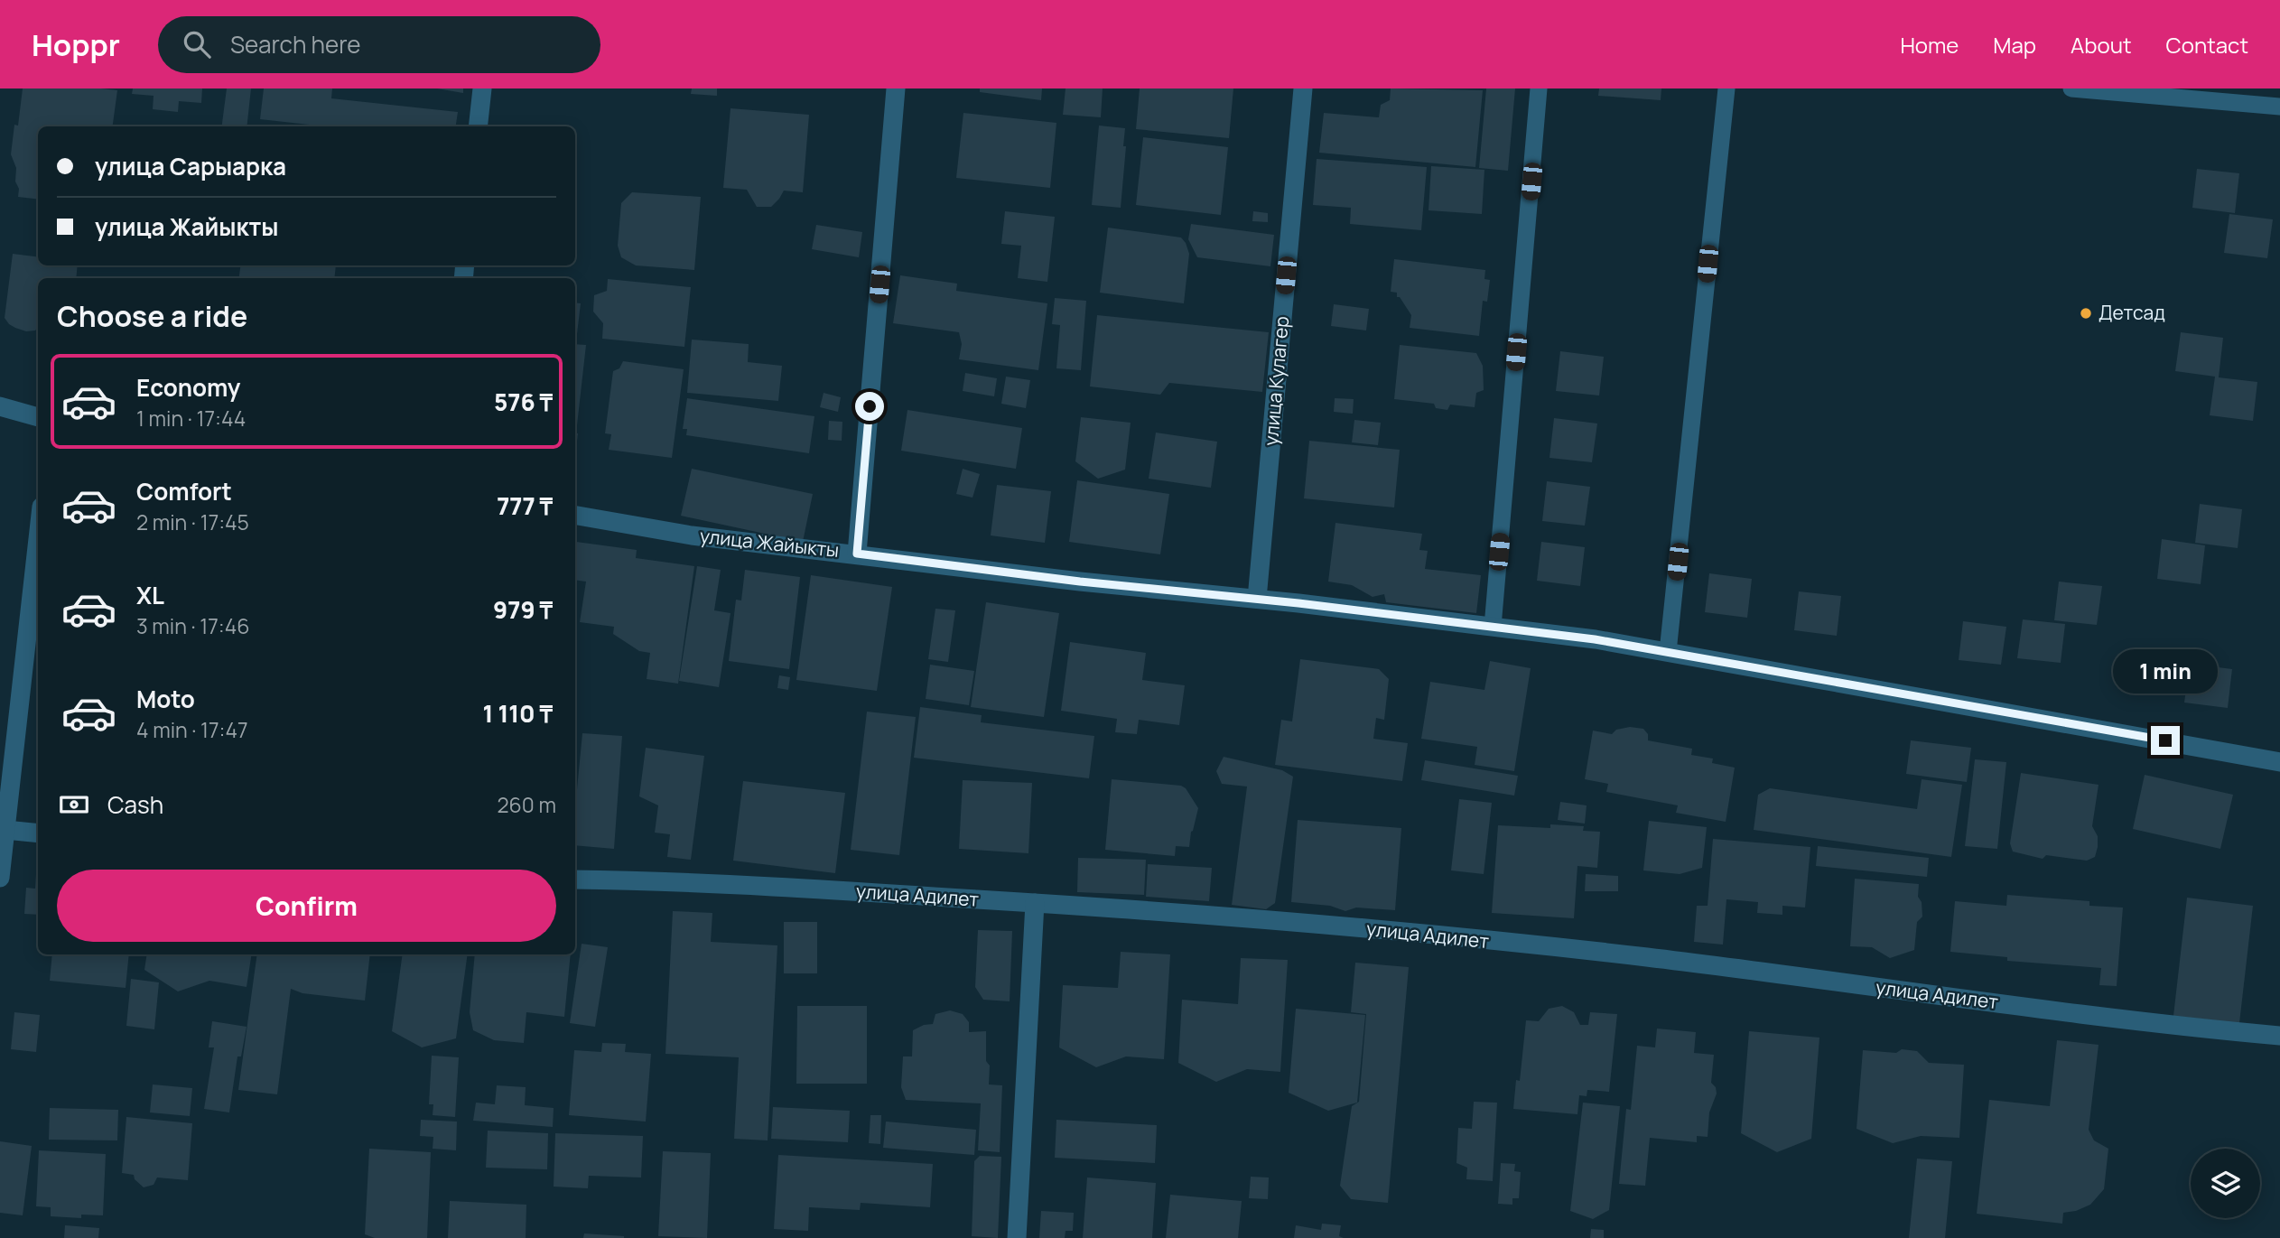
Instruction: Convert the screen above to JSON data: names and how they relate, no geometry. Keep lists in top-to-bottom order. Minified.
{"streets":{"street":["улица Кулагер","улица Жайыкты","улица Адилет"]},"crossings":[["улица Кулагер","улица Жайыкты"]],"places":["Детсад"],"page":{"header":"Hoppr","search":"Search here","nav":["Home","Map","About","Contact"],"banner":["улица Сарыарка","улица Жайыкты"],"heading":"Choose a ride","list":[{"name":"Economy","note":"1 min · 17:44","value":"576 ₸"},{"name":"Comfort","note":"2 min · 17:45","value":"777 ₸"},{"name":"XL","note":"3 min · 17:46","value":"979 ₸"},{"name":"Moto","note":"4 min · 17:47","value":"1 110 ₸"}],"bubble":"1 min","pay":["Cash","260 m"],"buttons":"Confirm"}}
